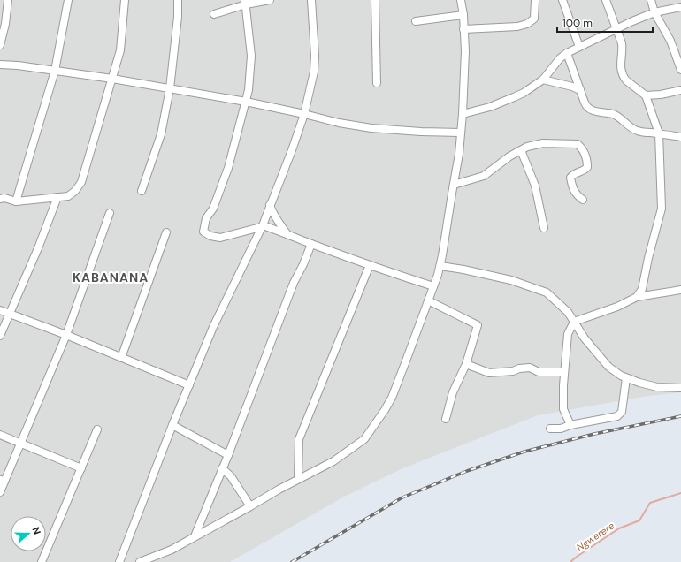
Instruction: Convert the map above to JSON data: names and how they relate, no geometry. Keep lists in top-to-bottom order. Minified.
{"districts":["KABANANA"],"water":["Ngwerere"],"scale_bar":"100 m","north":"right"}
